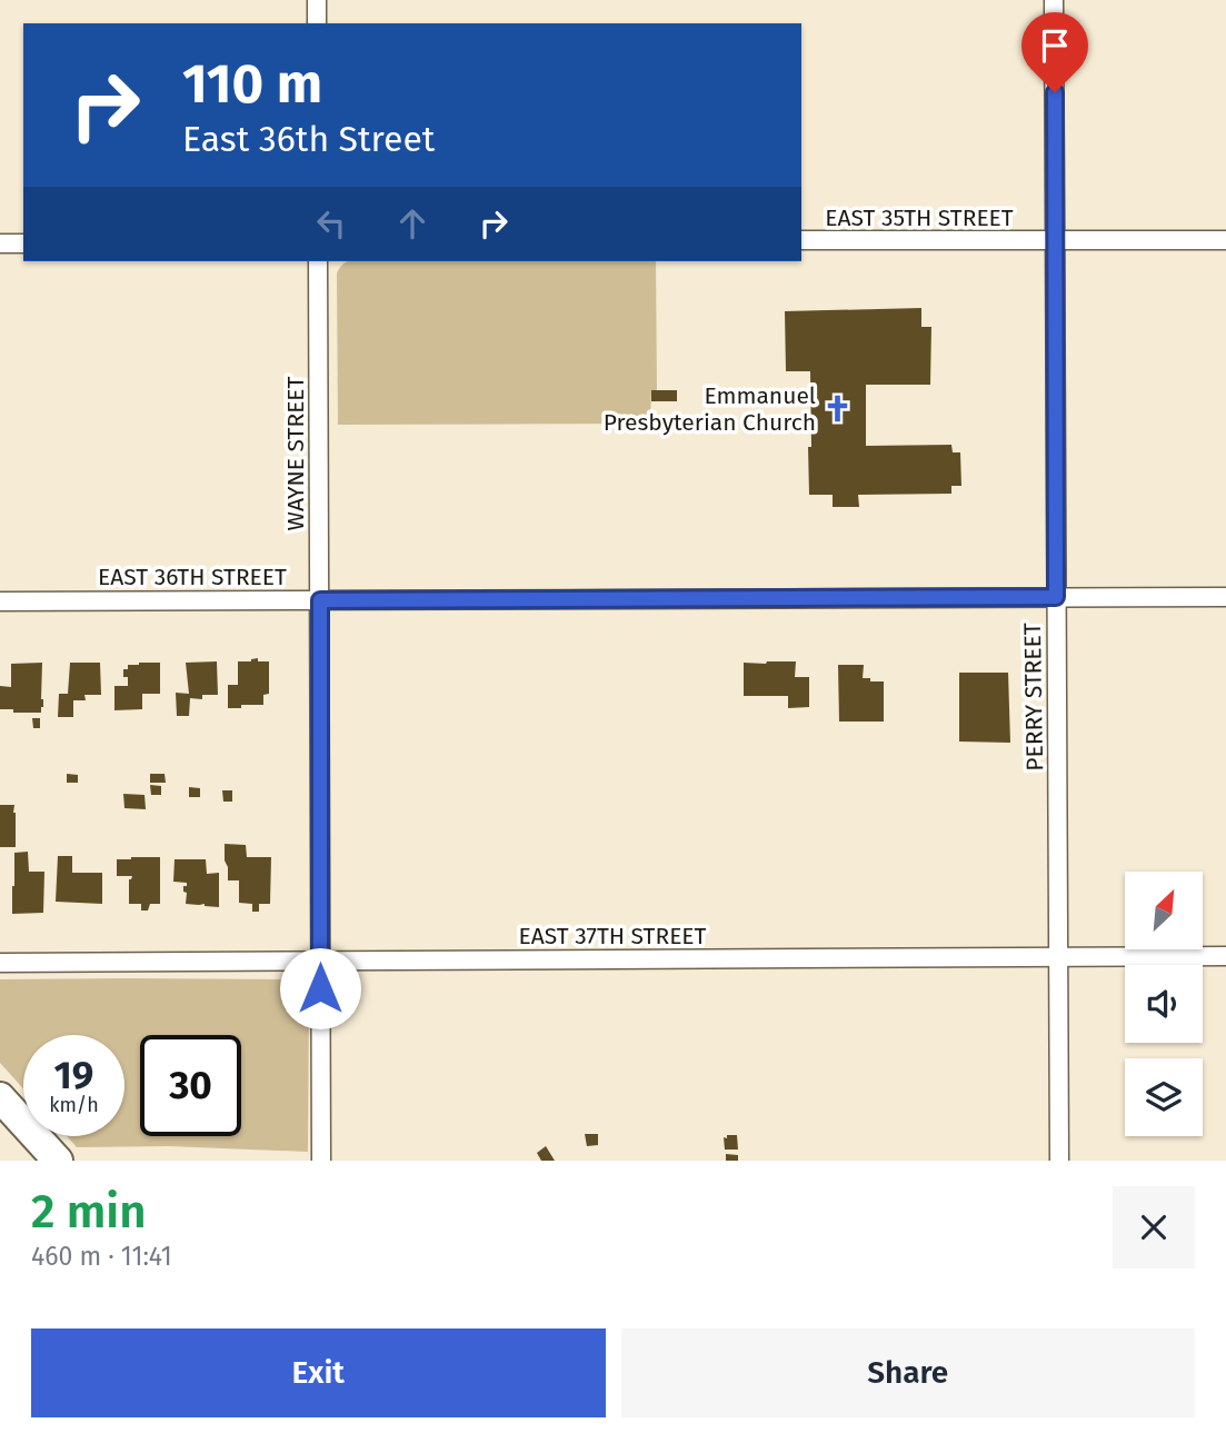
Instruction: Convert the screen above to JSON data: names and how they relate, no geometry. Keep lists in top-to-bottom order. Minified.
{"streets":{"street":["EAST 35TH STREET","WAYNE STREET","EAST 36TH STREET","PERRY STREET","EAST 37TH STREET"]},"crossings":[["EAST 35TH STREET","PERRY STREET"],["WAYNE STREET","EAST 36TH STREET"],["WAYNE STREET","EAST 37TH STREET"],["EAST 36TH STREET","PERRY STREET"],["PERRY STREET","EAST 37TH STREET"]],"places":{"church":["Emmanuel Presbyterian Church"]},"north":"top right","page":{"turn":["110 m","East 36th Street"],"speed":"19 km/h","limit":"30","heading":["2 min","460 m · 11:41"],"buttons":["Exit","Share"]}}
